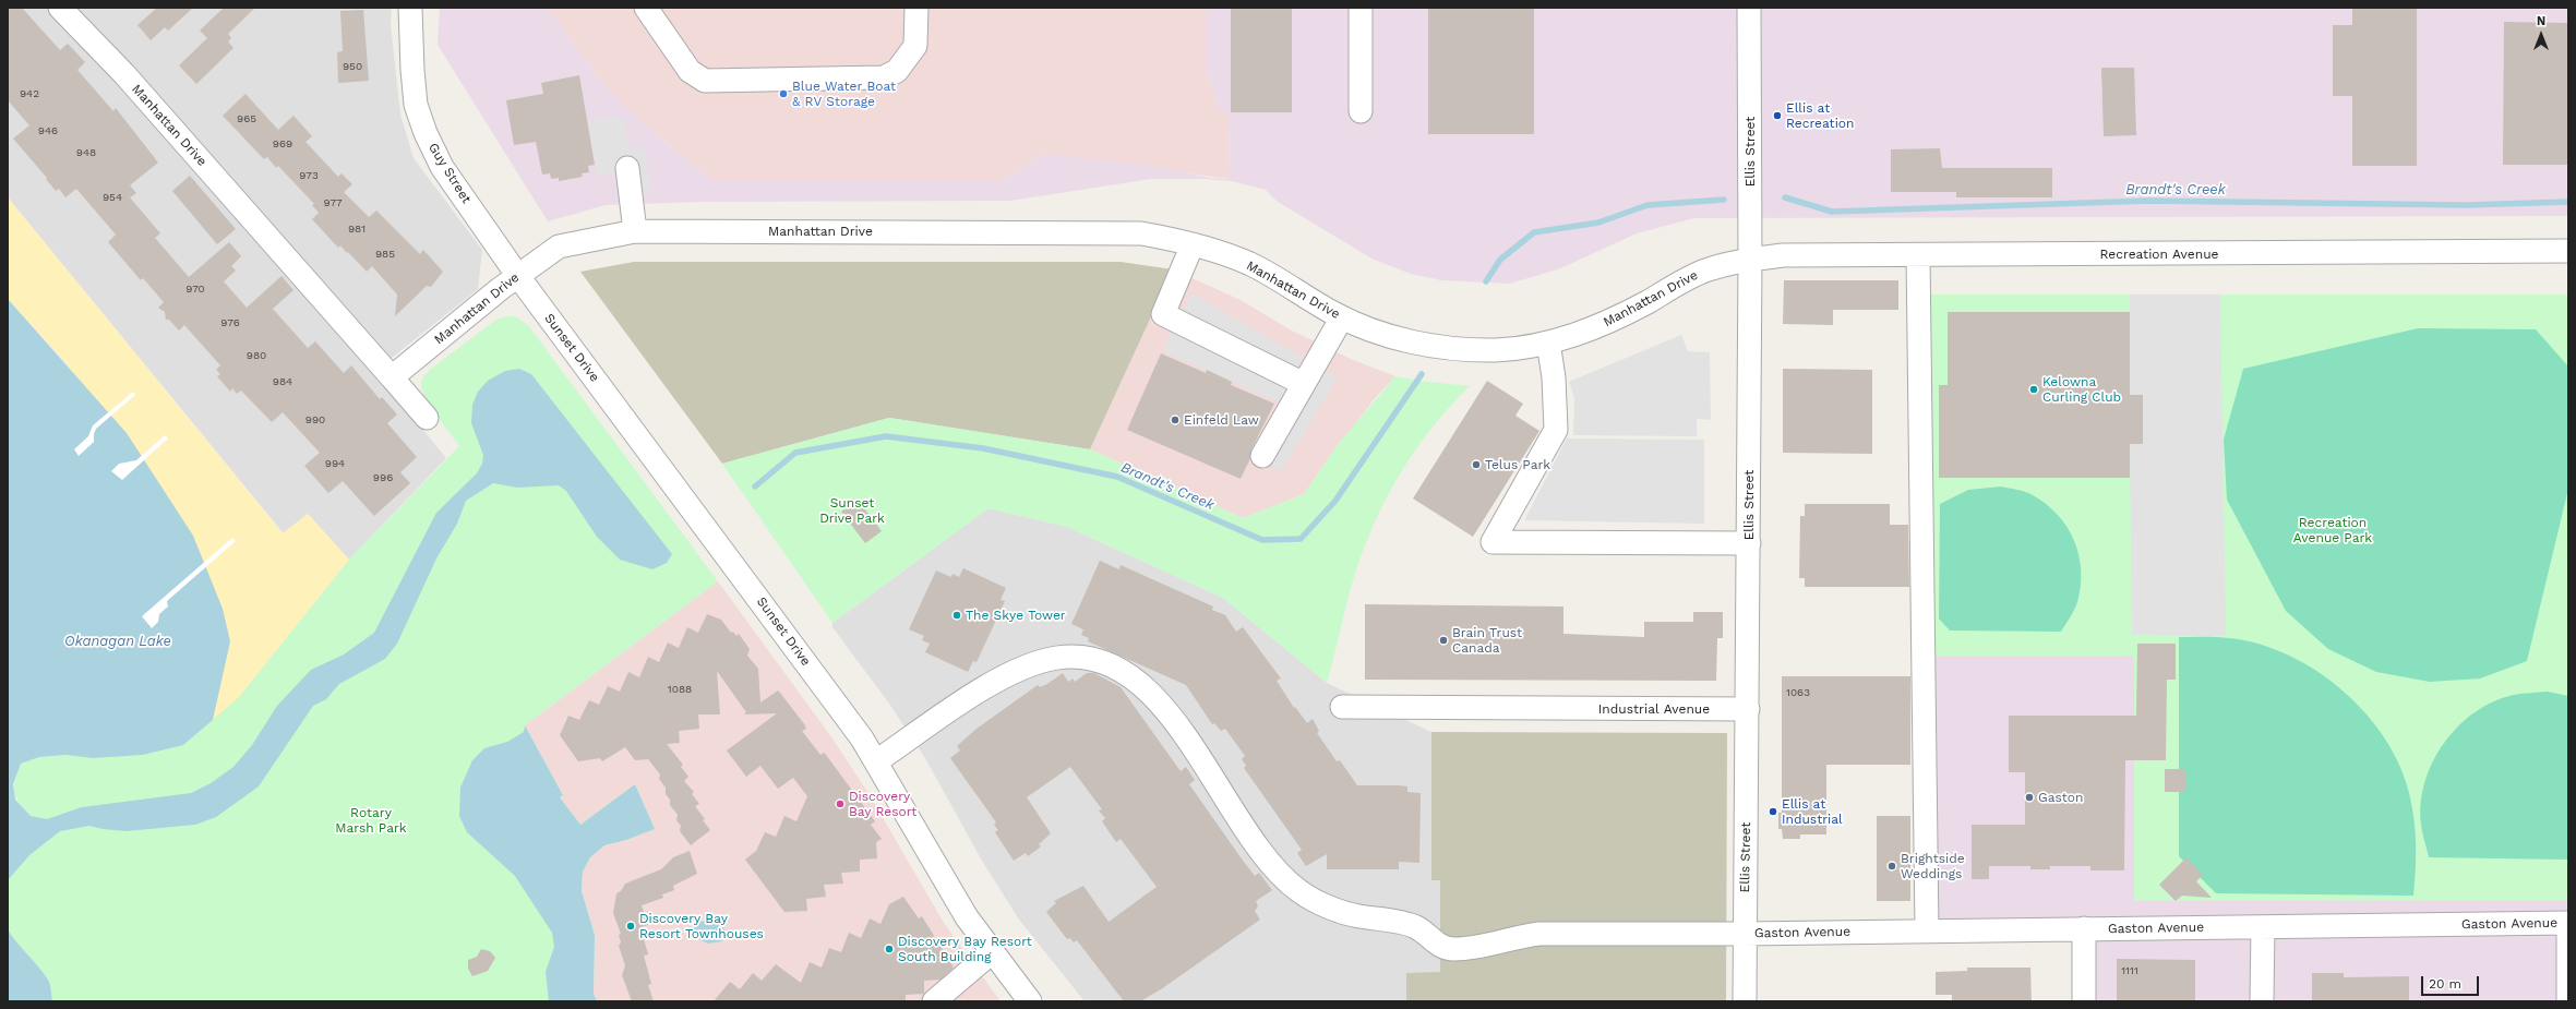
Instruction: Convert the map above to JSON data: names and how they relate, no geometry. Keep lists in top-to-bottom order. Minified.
{"streets":{"street":["Manhattan Drive","Ellis Street","Guy Street","Recreation Avenue","Sunset Drive","Industrial Avenue","Gaston Avenue"]},"crossings":[["Manhattan Drive","Ellis Street"],["Manhattan Drive","Guy Street"],["Manhattan Drive","Recreation Avenue"],["Manhattan Drive","Sunset Drive"],["Ellis Street","Recreation Avenue"],["Ellis Street","Industrial Avenue"],["Ellis Street","Gaston Avenue"],["Guy Street","Sunset Drive"],["Sunset Drive","Gaston Avenue"]],"water":["Brandt's Creek","Okanagan Lake"],"parks":["Sunset Drive Park","Recreation Avenue Park","Rotary Marsh Park"],"places":["Blue Water Boat & RV Storage","Ellis at Recreation","Kelowna Curling Club","Einfeld Law","Telus Park","The Skye Tower","Brain Trust Canada","Gaston","Discovery Bay Resort","Ellis at Industrial","Brightside Weddings","Discovery Bay Resort Townhouses","Discovery Bay Resort South Building"],"house_numbers":["950","942","965","946","969","948","973","954","977","981","985","970","976","980","984","990","994","996","1088","1063","1111"],"scale_bar":"20 m","north":"top"}
